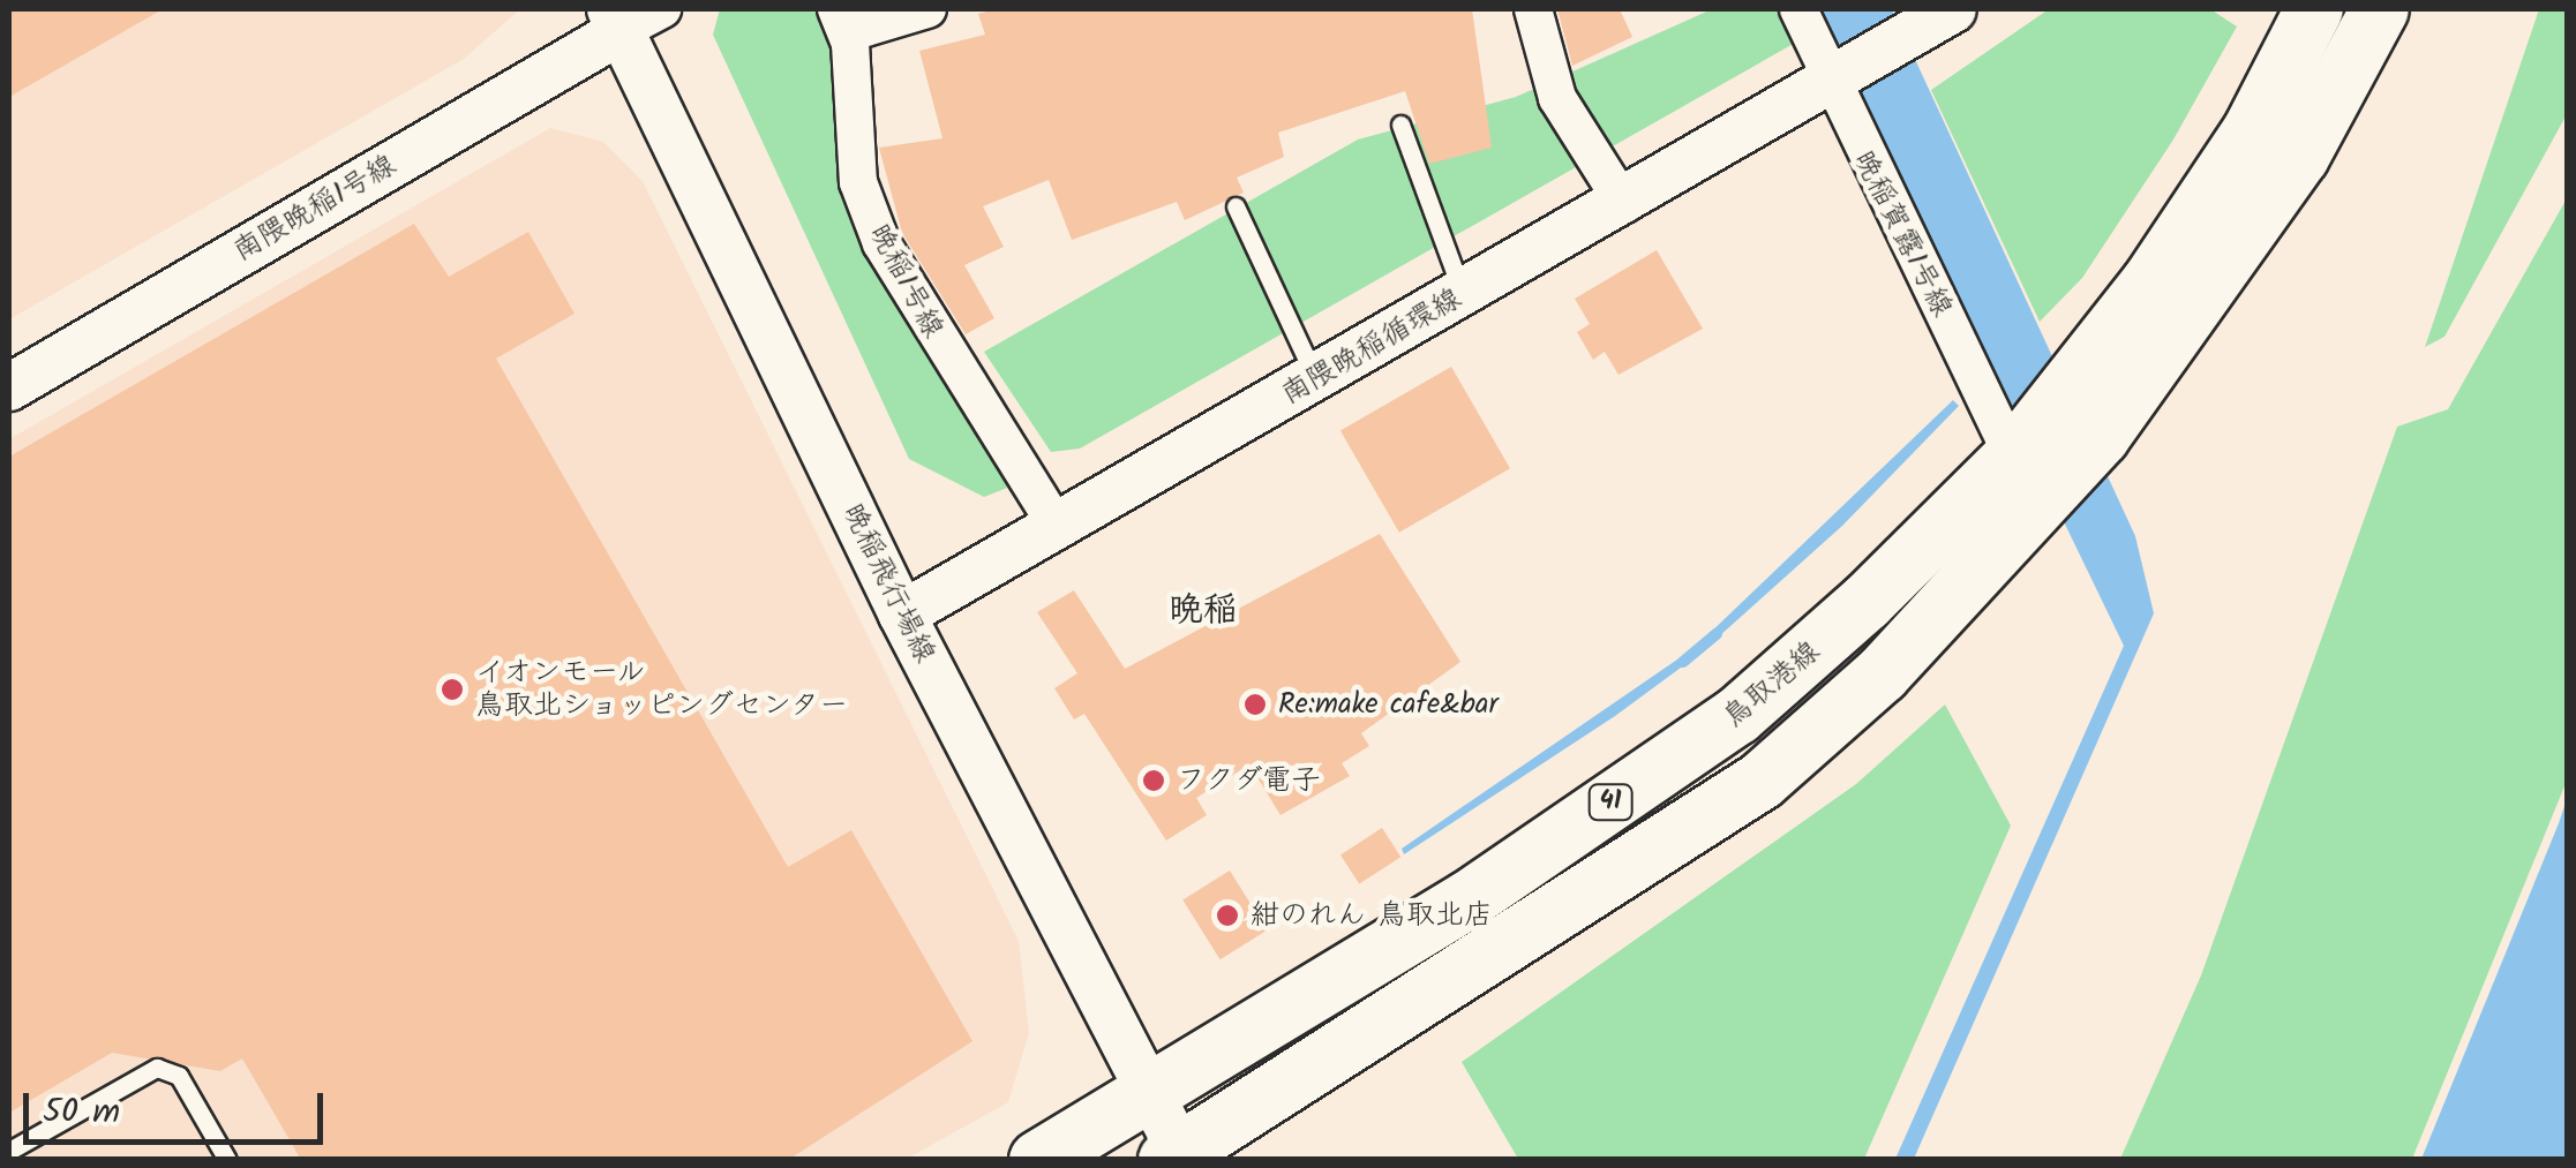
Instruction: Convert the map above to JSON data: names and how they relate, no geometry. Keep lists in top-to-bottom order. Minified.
{"streets":{"main road":["鳥取港線","41"],"street":["南隈晩稲1号線","晩稲賀露1号線","晩稲1号線","南隈晩稲循環線","晩稲飛行場線"]},"crossings":[["南隈晩稲1号線","晩稲飛行場線"],["晩稲賀露1号線","南隈晩稲循環線"],["晩稲賀露1号線","鳥取港線"],["晩稲1号線","南隈晩稲循環線"],["南隈晩稲循環線","晩稲飛行場線"],["晩稲飛行場線","鳥取港線"]],"districts":["晩稲"],"places":["イオンモール 鳥取北ショッピングセンター","Re:make cafe&bar","フクダ電子","紺のれん 鳥取北店"],"scale_bar":"50 m"}
